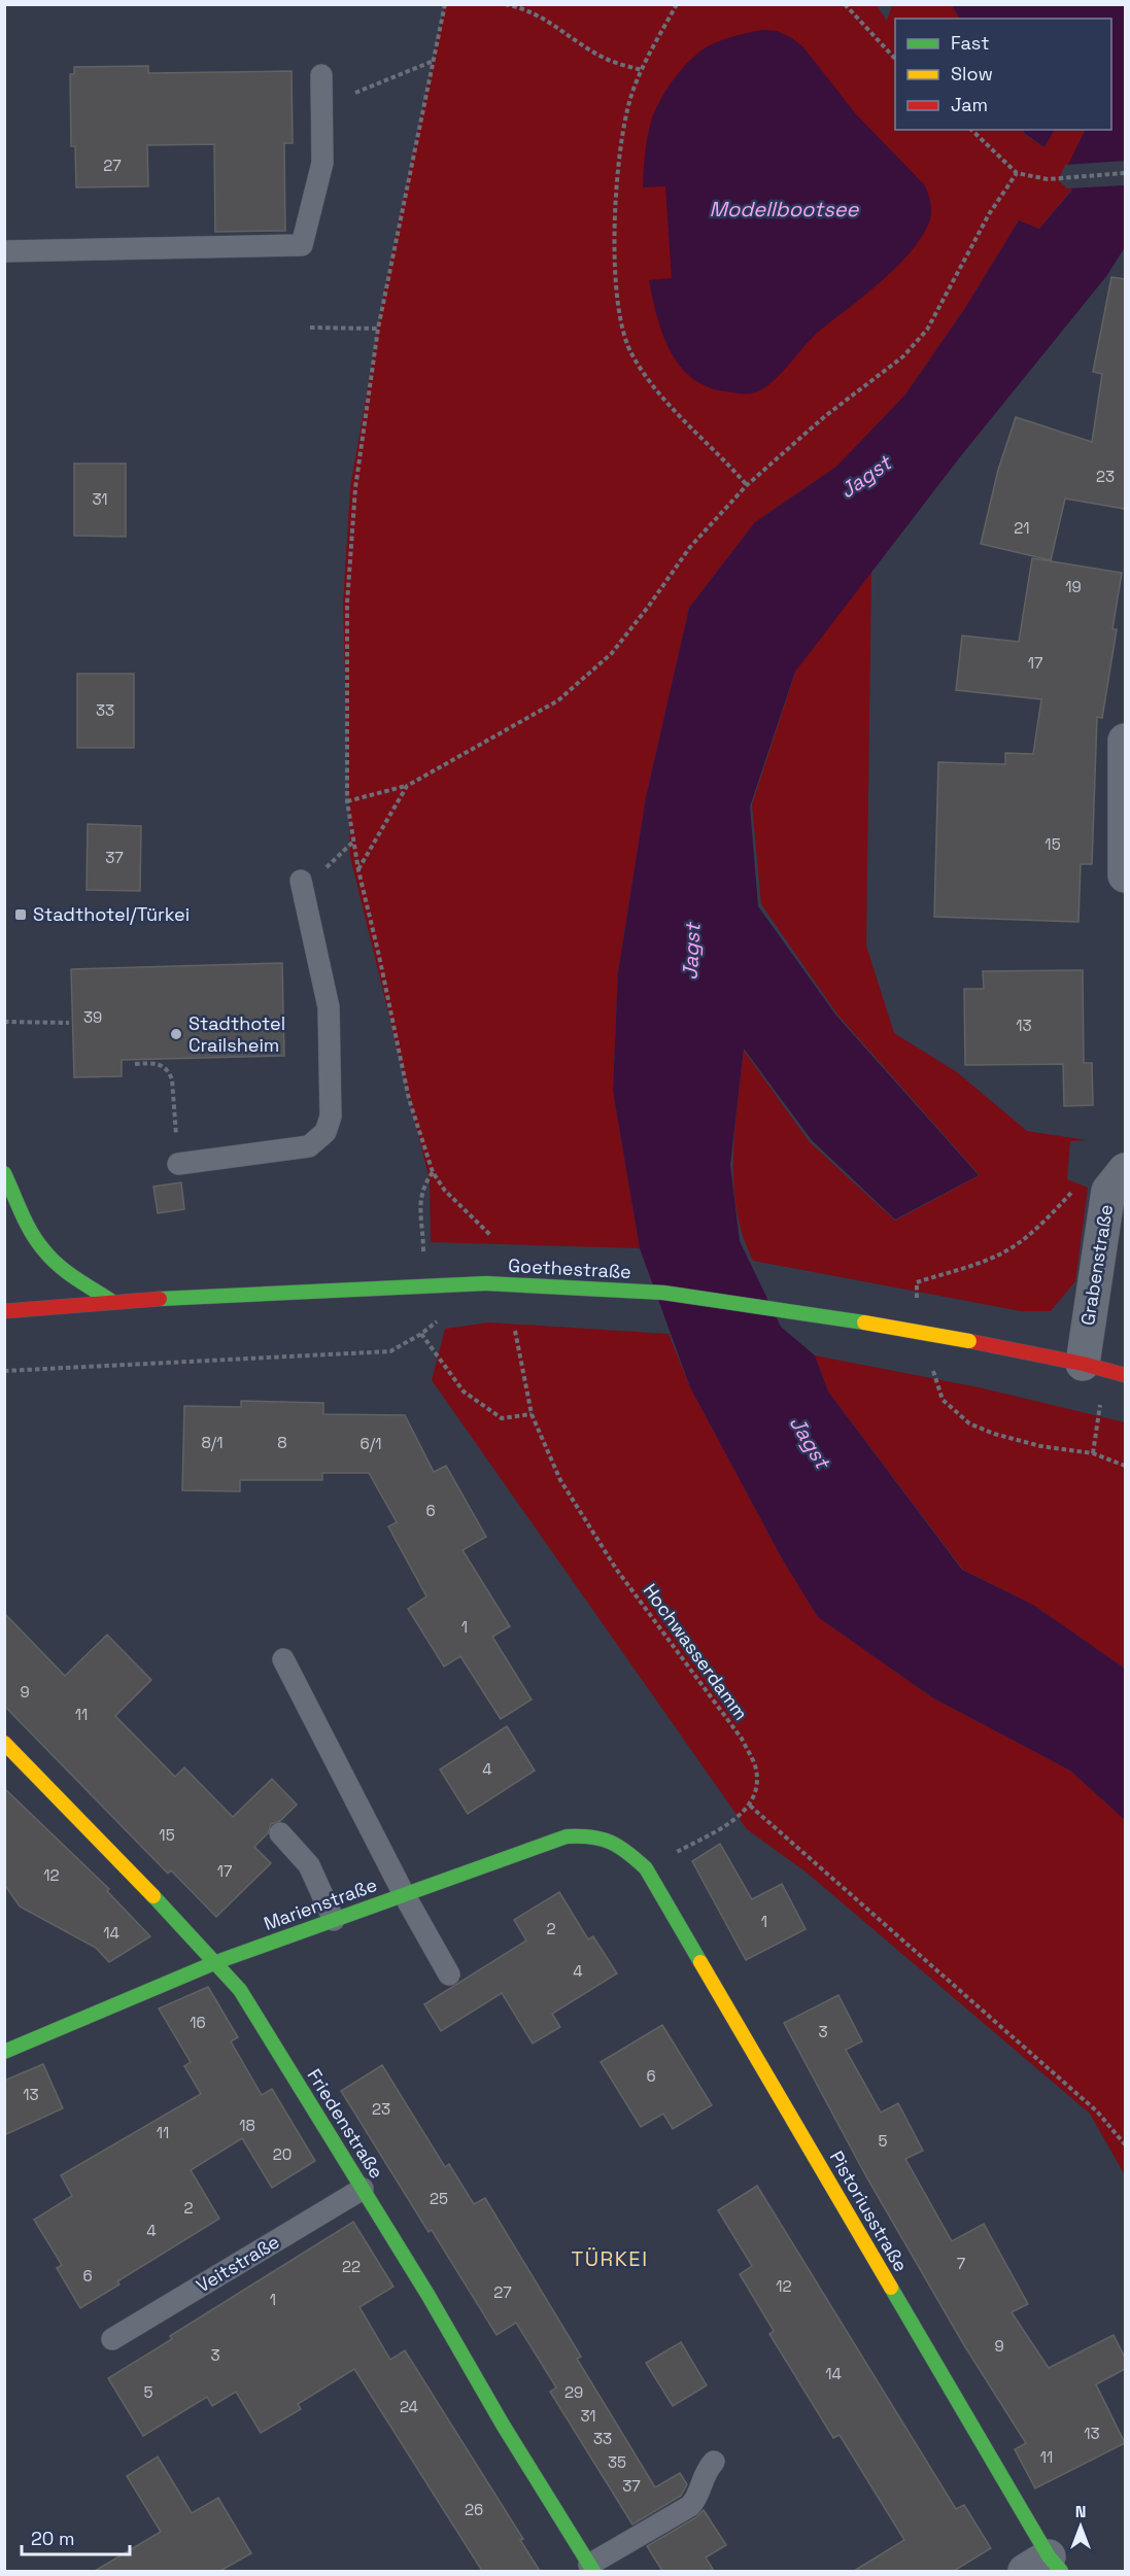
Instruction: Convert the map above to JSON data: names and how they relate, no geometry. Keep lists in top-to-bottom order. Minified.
{"streets":{"street":["Grabenstraße","Goethestraße","Marienstraße","Friedenstraße","Pistoriusstraße"],"lane":["Veitstraße"],"path":["Hochwasserdamm"]},"crossings":[["Grabenstraße","Goethestraße"],["Marienstraße","Friedenstraße"],["Marienstraße","Pistoriusstraße"],["Friedenstraße","Veitstraße"]],"districts":["TÜRKEI"],"water":["Modellbootsee","Jagst"],"places":{"transit":["Stadthotel/Türkei"],"other":["Stadthotel Crailsheim"]},"house_numbers":["27","23","31","21","19","17","33","15","37","39","13","8/1","8","6/1","6","1","9","11","4","15","17","12","1","2","14","4","16","3","6","13","23","18","11","5","20","25","2","4","7","22","6","12","27","1","9","3","14","5","29","24","31","13","33","11","35","37","26"],"legend":["Fast","Slow","Jam"],"scale_bar":"20 m","north":"top"}
